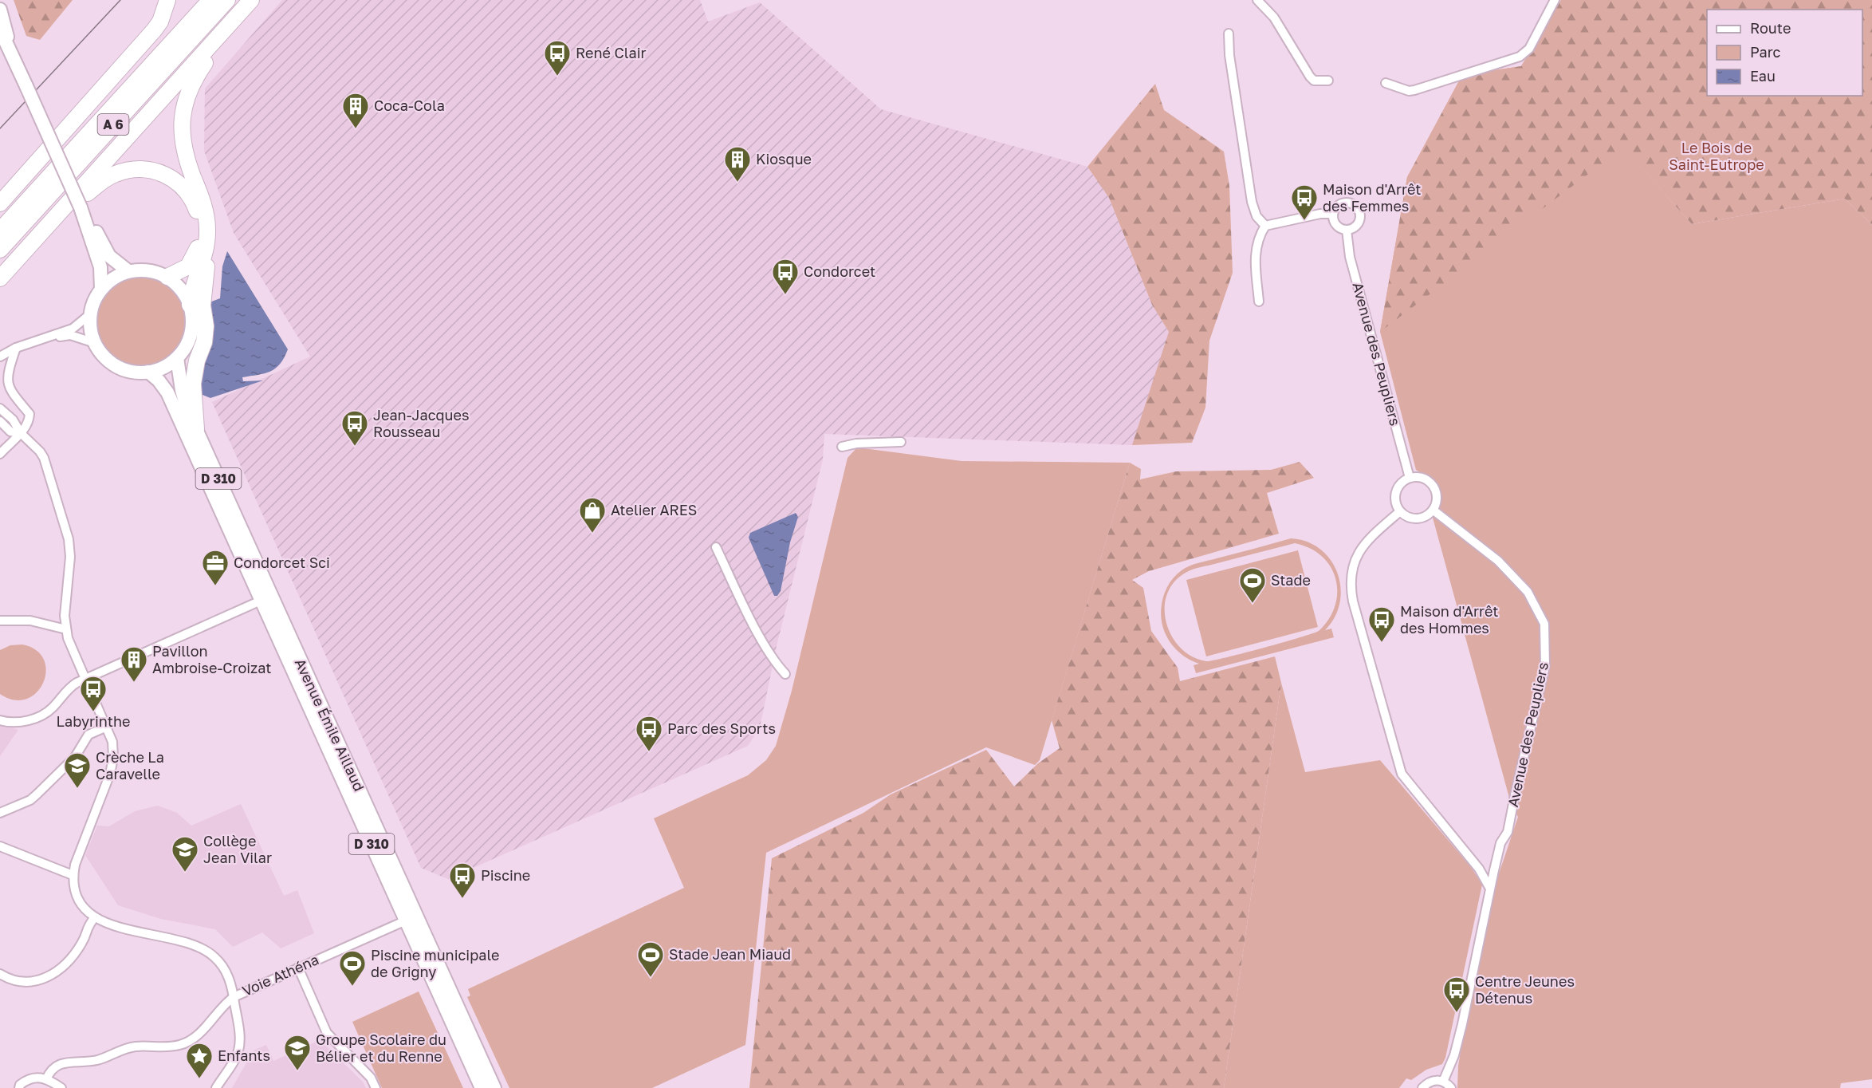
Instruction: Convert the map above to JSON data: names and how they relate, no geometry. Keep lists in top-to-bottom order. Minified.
{"streets":{"highway":["A 6"],"main road":["D 310","Avenue Émile Aillaud"],"street":["Avenue des Peupliers","Voie Athéna"]},"crossings":[["Avenue Émile Aillaud","Voie Athéna"]],"parks":["Le Bois de Saint-Eutrope"],"places":{"bus stop":["René Clair","Maison d'Arrêt des Femmes","Condorcet","Jean-Jacques Rousseau","Maison d'Arrêt des Hommes","Labyrinthe","Parc des Sports","Piscine","Centre Jeunes Détenus"],"building":["Coca-Cola","Kiosque","Pavillon Ambroise-Croizat"],"shop":["Atelier ARES"],"office":["Condorcet Sci"],"sports":["Stade","Stade Jean Miaud","Piscine municipale de Grigny"],"school or university":["Crèche La Caravelle","Collège Jean Vilar","Groupe Scolaire du Bélier et du Renne"],"place":["Enfants"]},"legend":["Route","Parc","Eau"]}
